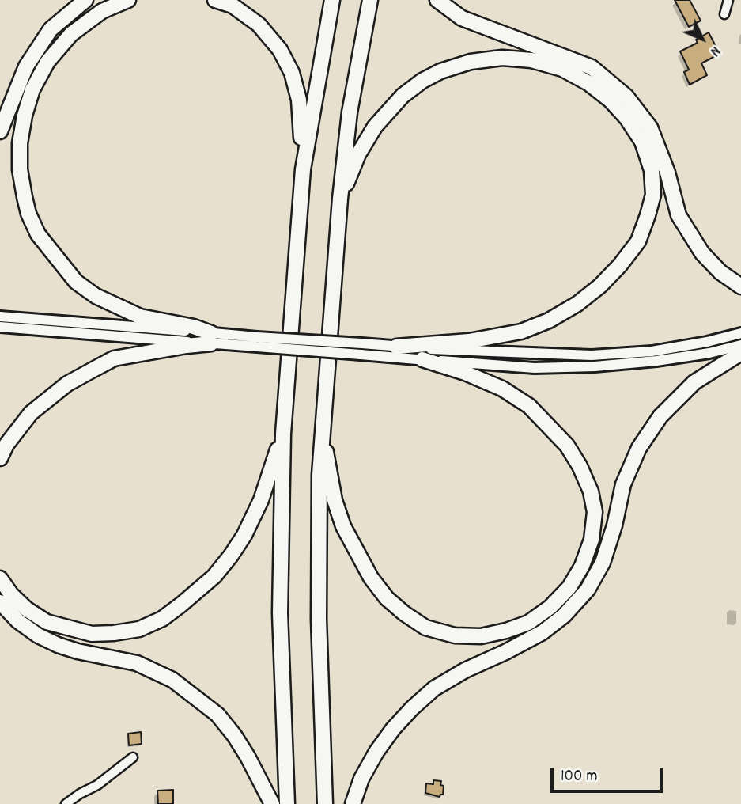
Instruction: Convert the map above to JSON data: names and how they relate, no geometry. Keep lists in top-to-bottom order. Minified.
{"scale_bar":"100 m","north":"bottom right"}
